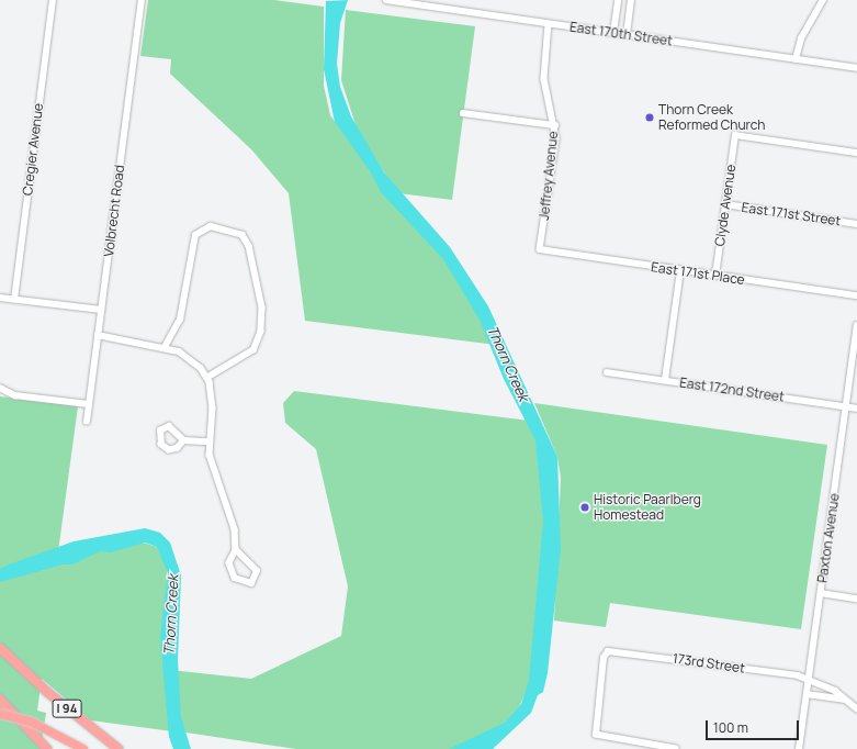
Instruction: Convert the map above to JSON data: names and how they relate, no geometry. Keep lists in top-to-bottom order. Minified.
{"streets":{"highway":["I 94"],"street":["East 170th Street","Cregier Avenue","Jeffrey Avenue","Clyde Avenue","Volbrecht Road","East 171st Street","East 171st Place","East 172nd Street","Paxton Avenue","173rd Street"]},"crossings":[["East 170th Street","Jeffrey Avenue"],["Jeffrey Avenue","East 171st Place"],["Clyde Avenue","East 171st Street"],["Clyde Avenue","East 171st Place"],["East 172nd Street","Paxton Avenue"],["Paxton Avenue","173rd Street"]],"water":["Thorn Creek"],"places":["Thorn Creek Reformed Church","Historic Paarlberg Homestead"],"scale_bar":"100 m"}
